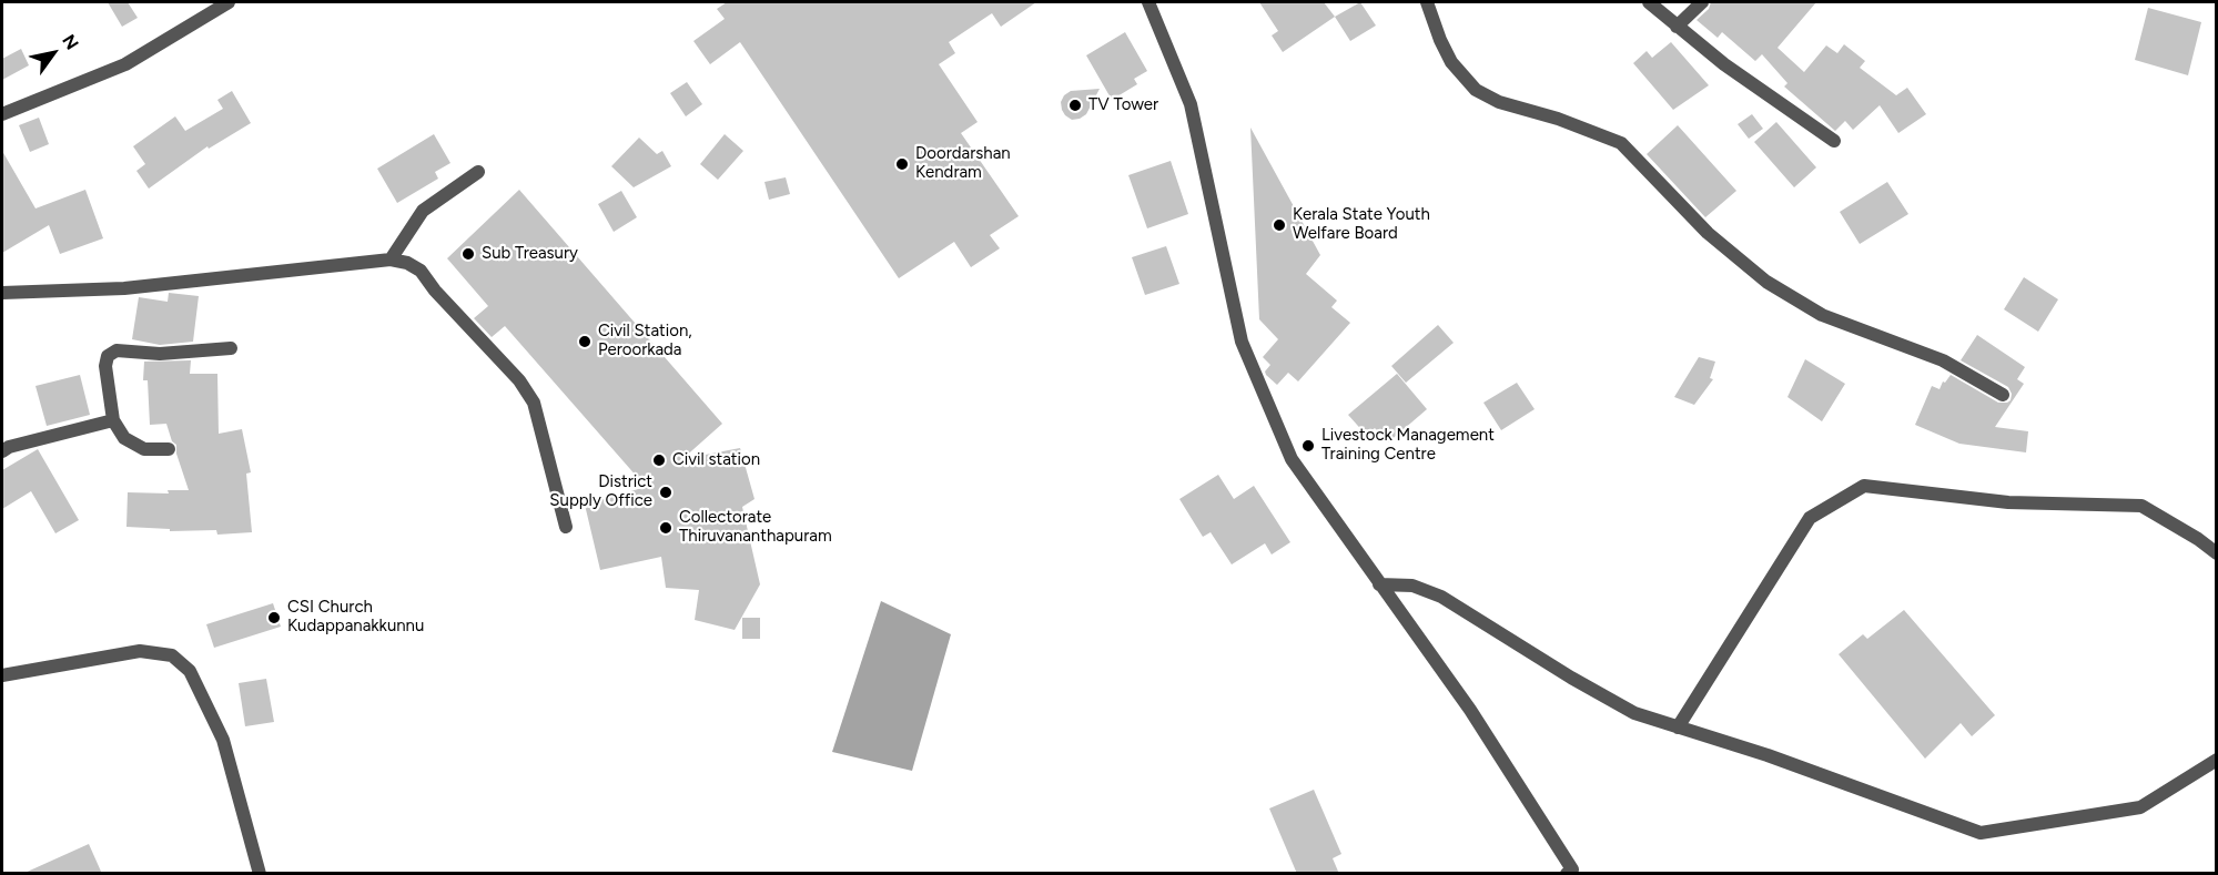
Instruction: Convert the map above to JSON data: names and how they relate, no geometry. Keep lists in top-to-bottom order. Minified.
{"places":["TV Tower","Doordarshan Kendram","Kerala State Youth Welfare Board","Sub Treasury","Civil Station, Peroorkada","Livestock Management Training Centre","Civil station","District Supply Office","Collectorate Thiruvananthapuram","CSI Church Kudappanakkunnu"],"north":"top right"}
